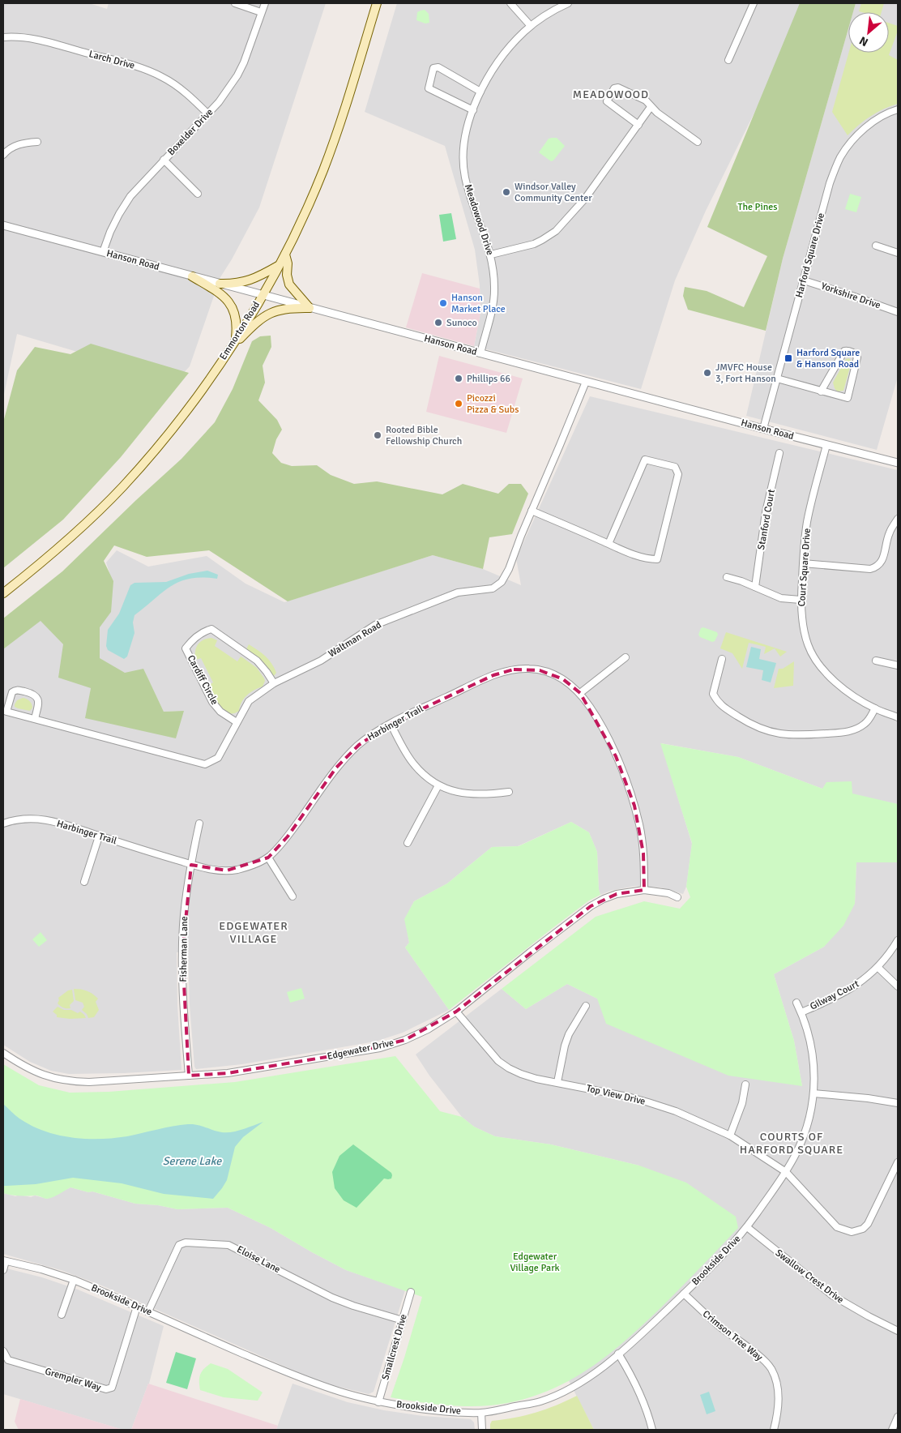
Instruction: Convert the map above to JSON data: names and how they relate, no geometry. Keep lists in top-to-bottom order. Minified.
{"streets":{"main road":["Emmorton Road"],"street":["Larch Drive","Boxelder Drive","Meadowood Drive","Harford Square Drive","Hanson Road","Yorkshire Drive","Stanford Court","Court Square Drive","Waltman Road","Cardiff Circle","Harbinger Trail","Fisherman Lane","Gilway Court","Edgewater Drive","Top View Drive","Eloise Lane","Brookside Drive","Swallow Crest Drive","Crimson Tree Way","Smallcrest Drive","Grempler Way"]},"crossings":[["Larch Drive","Boxelder Drive"],["Boxelder Drive","Hanson Road"],["Meadowood Drive","Hanson Road"],["Harford Square Drive","Hanson Road"],["Harford Square Drive","Yorkshire Drive"],["Hanson Road","Emmorton Road"],["Hanson Road","Court Square Drive"],["Hanson Road","Waltman Road"],["Waltman Road","Cardiff Circle"],["Harbinger Trail","Fisherman Lane"],["Harbinger Trail","Edgewater Drive"],["Fisherman Lane","Edgewater Drive"],["Edgewater Drive","Top View Drive"],["Top View Drive","Brookside Drive"],["Eloise Lane","Brookside Drive"],["Eloise Lane","Smallcrest Drive"],["Brookside Drive","Swallow Crest Drive"],["Brookside Drive","Crimson Tree Way"],["Brookside Drive","Smallcrest Drive"],["Brookside Drive","Grempler Way"]],"districts":["MEADOWOOD","EDGEWATER VILLAGE","COURTS OF HARFORD SQUARE"],"water":["Serene Lake"],"parks":["The Pines","Edgewater Village Park"],"places":{"other":["Windsor Valley Community Center","Hanson Market Place","Sunoco","JMVFC House 3, Fort Hanson","Phillips 66","Picozzi Pizza & Subs","Rooted Bible Fellowship Church"],"transit":["Harford Square & Hanson Road"]},"north":"bottom left"}
